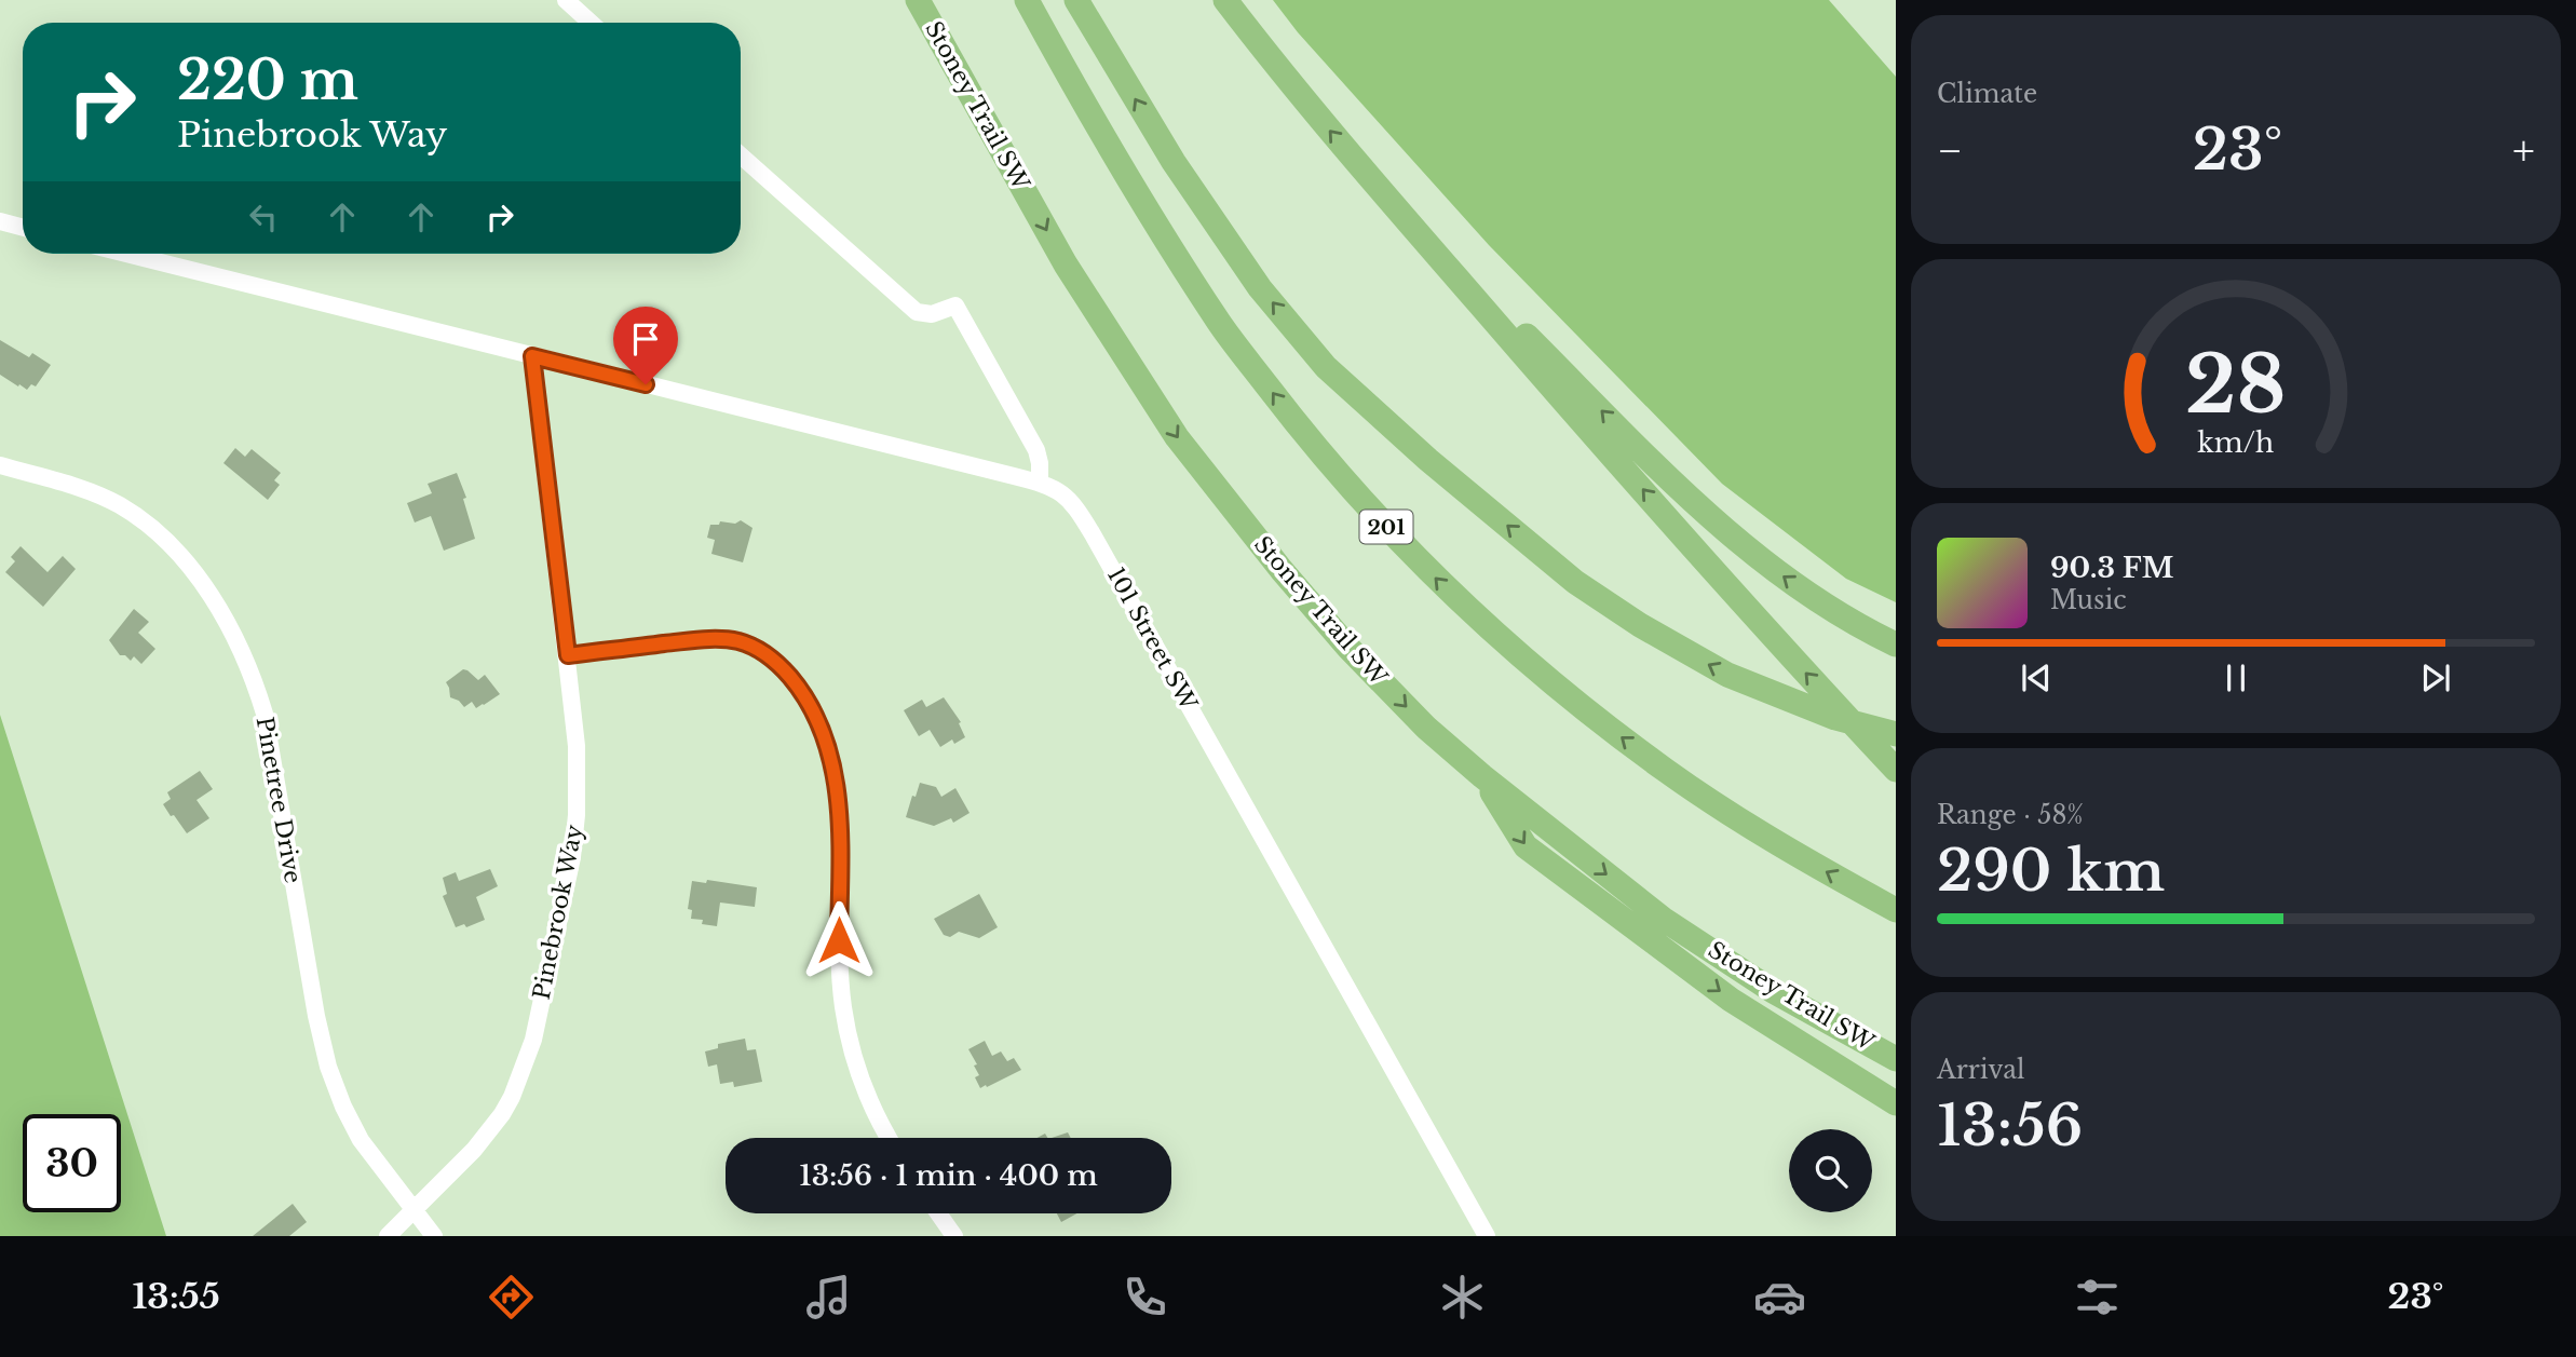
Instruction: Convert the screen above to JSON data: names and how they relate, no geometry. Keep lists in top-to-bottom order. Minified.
{"streets":{"highway":["Stoney Trail SW","201"],"street":["101 Street SW","Pinetree Drive","Pinebrook Way"]},"crossings":[["101 Street SW","Pinebrook Way"],["Pinetree Drive","Pinebrook Way"]],"page":{"tile":["Climate",["Range · 58%","290 km"],["Arrival","13:56"]],"turn":["220 m","Pinebrook Way"],"heat":["−","23°","+"],"song":["90.3 FM","Music"],"limit":"30","trip":"13:56 · 1 min · 400 m","tabs":["13:55","23°"],"gauge":["28","km/h"]}}
